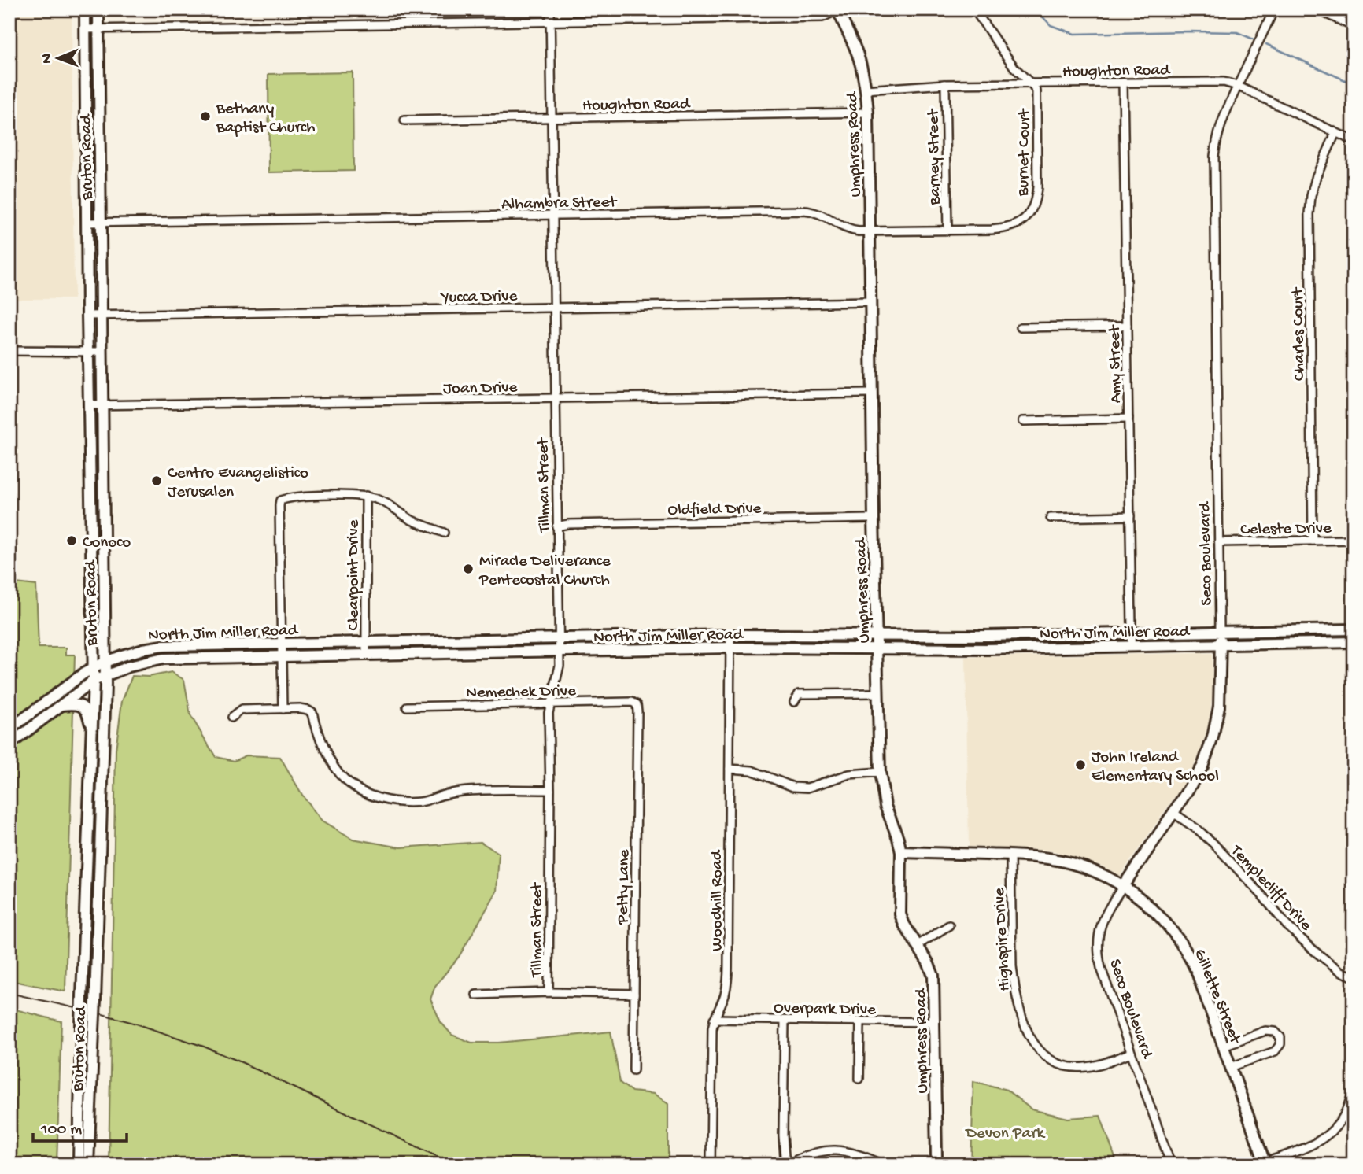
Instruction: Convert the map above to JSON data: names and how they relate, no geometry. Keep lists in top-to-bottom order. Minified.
{"streets":{"main road":["Umphress Road","Bruton Road","Seco Boulevard","North Jim Miller Road","Gillette Street"],"street":["Houghton Road","Burnet Court","Barney Street","Alhambra Street","Yucca Drive","Charles Court","Amy Street","Joan Drive","Tillman Street","Oldfield Drive","Celeste Drive","Clearpoint Drive","Nemechek Drive","Petty Lane","Templecliff Drive","Woodhill Road","Highspire Drive","Overpark Drive"]},"crossings":[["Houghton Road","Umphress Road"],["Houghton Road","Burnet Court"],["Houghton Road","Barney Street"],["Houghton Road","Charles Court"],["Houghton Road","Amy Street"],["Houghton Road","Tillman Street"],["Houghton Road","Seco Boulevard"],["Umphress Road","Alhambra Street"],["Umphress Road","Yucca Drive"],["Umphress Road","Joan Drive"],["Umphress Road","Oldfield Drive"],["Umphress Road","North Jim Miller Road"],["Umphress Road","Gillette Street"],["Umphress Road","Overpark Drive"],["Burnet Court","Alhambra Street"],["Bruton Road","Alhambra Street"],["Bruton Road","Yucca Drive"],["Bruton Road","Joan Drive"],["Bruton Road","North Jim Miller Road"],["Barney Street","Alhambra Street"],["Alhambra Street","Tillman Street"],["Yucca Drive","Tillman Street"],["Charles Court","Celeste Drive"],["Amy Street","North Jim Miller Road"],["Joan Drive","Tillman Street"],["Tillman Street","Oldfield Drive"],["Tillman Street","North Jim Miller Road"],["Tillman Street","Nemechek Drive"],["Celeste Drive","Seco Boulevard"],["Seco Boulevard","North Jim Miller Road"],["Seco Boulevard","Templecliff Drive"],["Seco Boulevard","Highspire Drive"],["Seco Boulevard","Gillette Street"],["Clearpoint Drive","North Jim Miller Road"],["North Jim Miller Road","Woodhill Road"],["Nemechek Drive","Petty Lane"],["Woodhill Road","Overpark Drive"],["Highspire Drive","Gillette Street"]],"parks":["Devon Park"],"places":["Bethany Baptist Church","Centro Evangelistico Jerusalen","Conoco","Miracle Deliverance Pentecostal Church","John Ireland Elementary School"],"scale_bar":"100 m","north":"left"}
